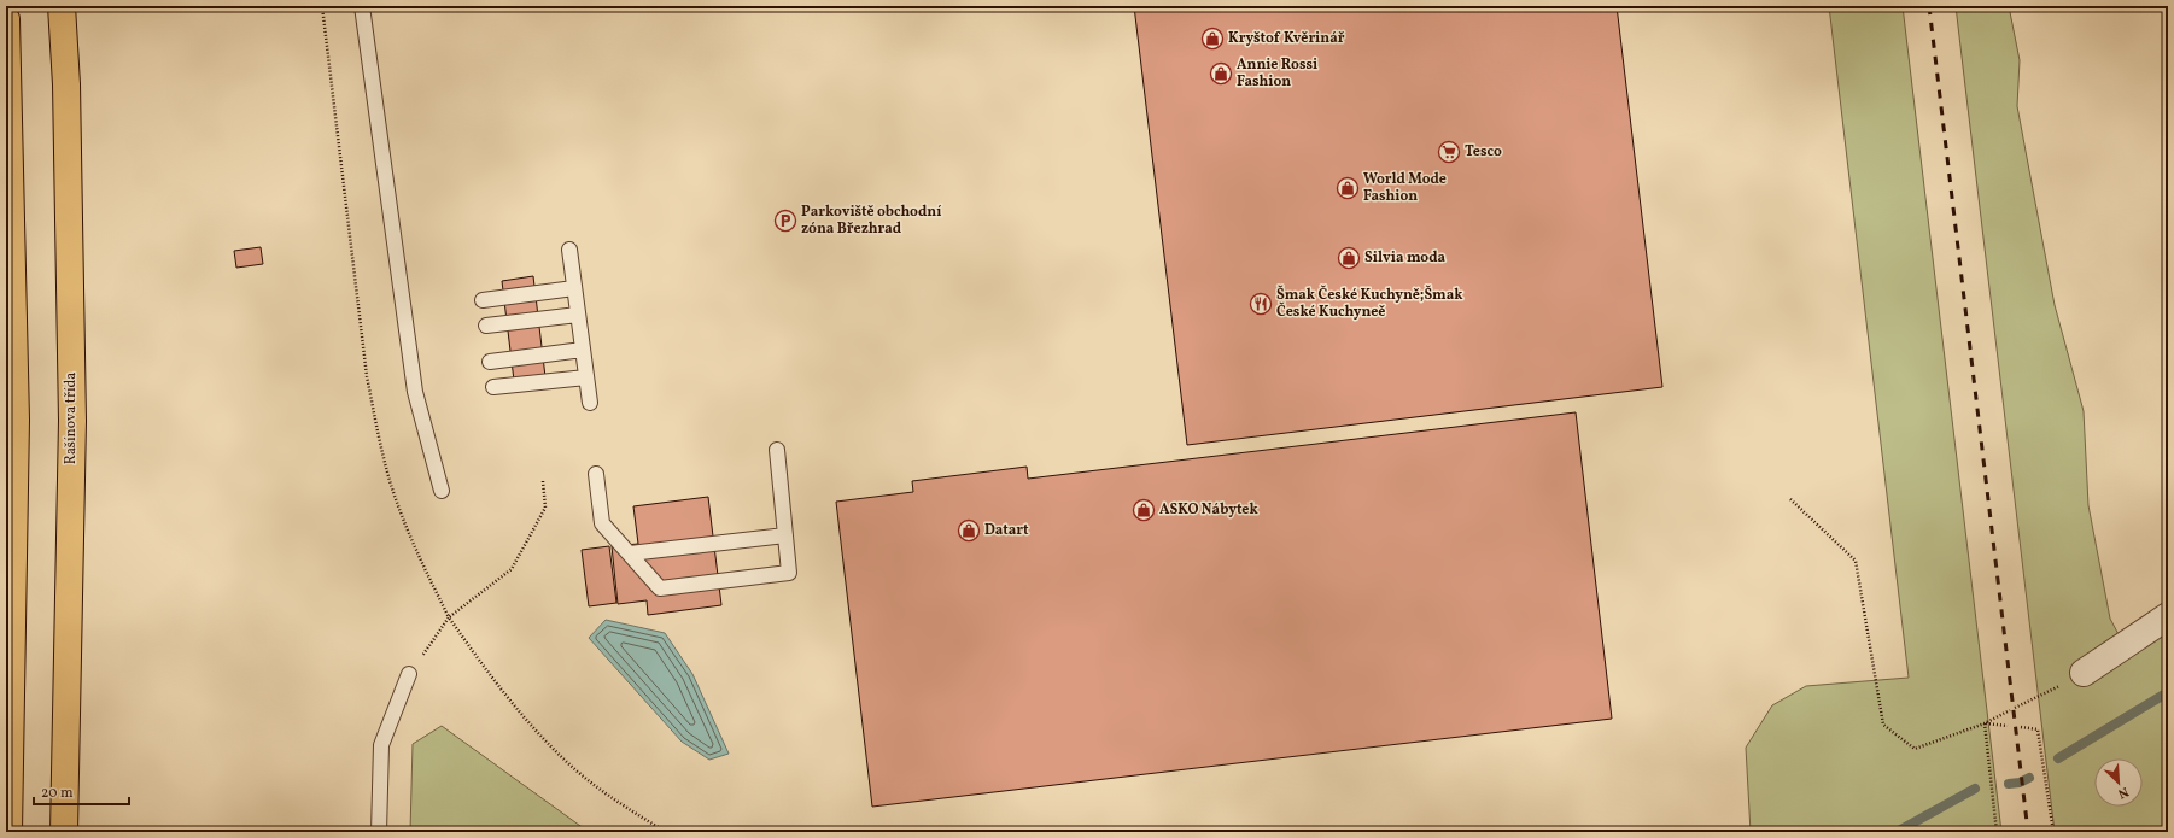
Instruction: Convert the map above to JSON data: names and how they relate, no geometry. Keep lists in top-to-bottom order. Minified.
{"streets":{"main road":["Rašínova třída"]},"places":{"shop":["Kryštof Kvěrinář","Annie Rossi Fashion","World Mode Fashion","Silvia moda","ASKO Nábytek","Datart"],"supermarket":["Tesco"],"parking":["Parkoviště obchodní zóna Březhrad"],"restaurant":["Šmak České Kuchyně;Šmak České Kuchyneě"]},"scale_bar":"20 m","north":"bottom right"}
